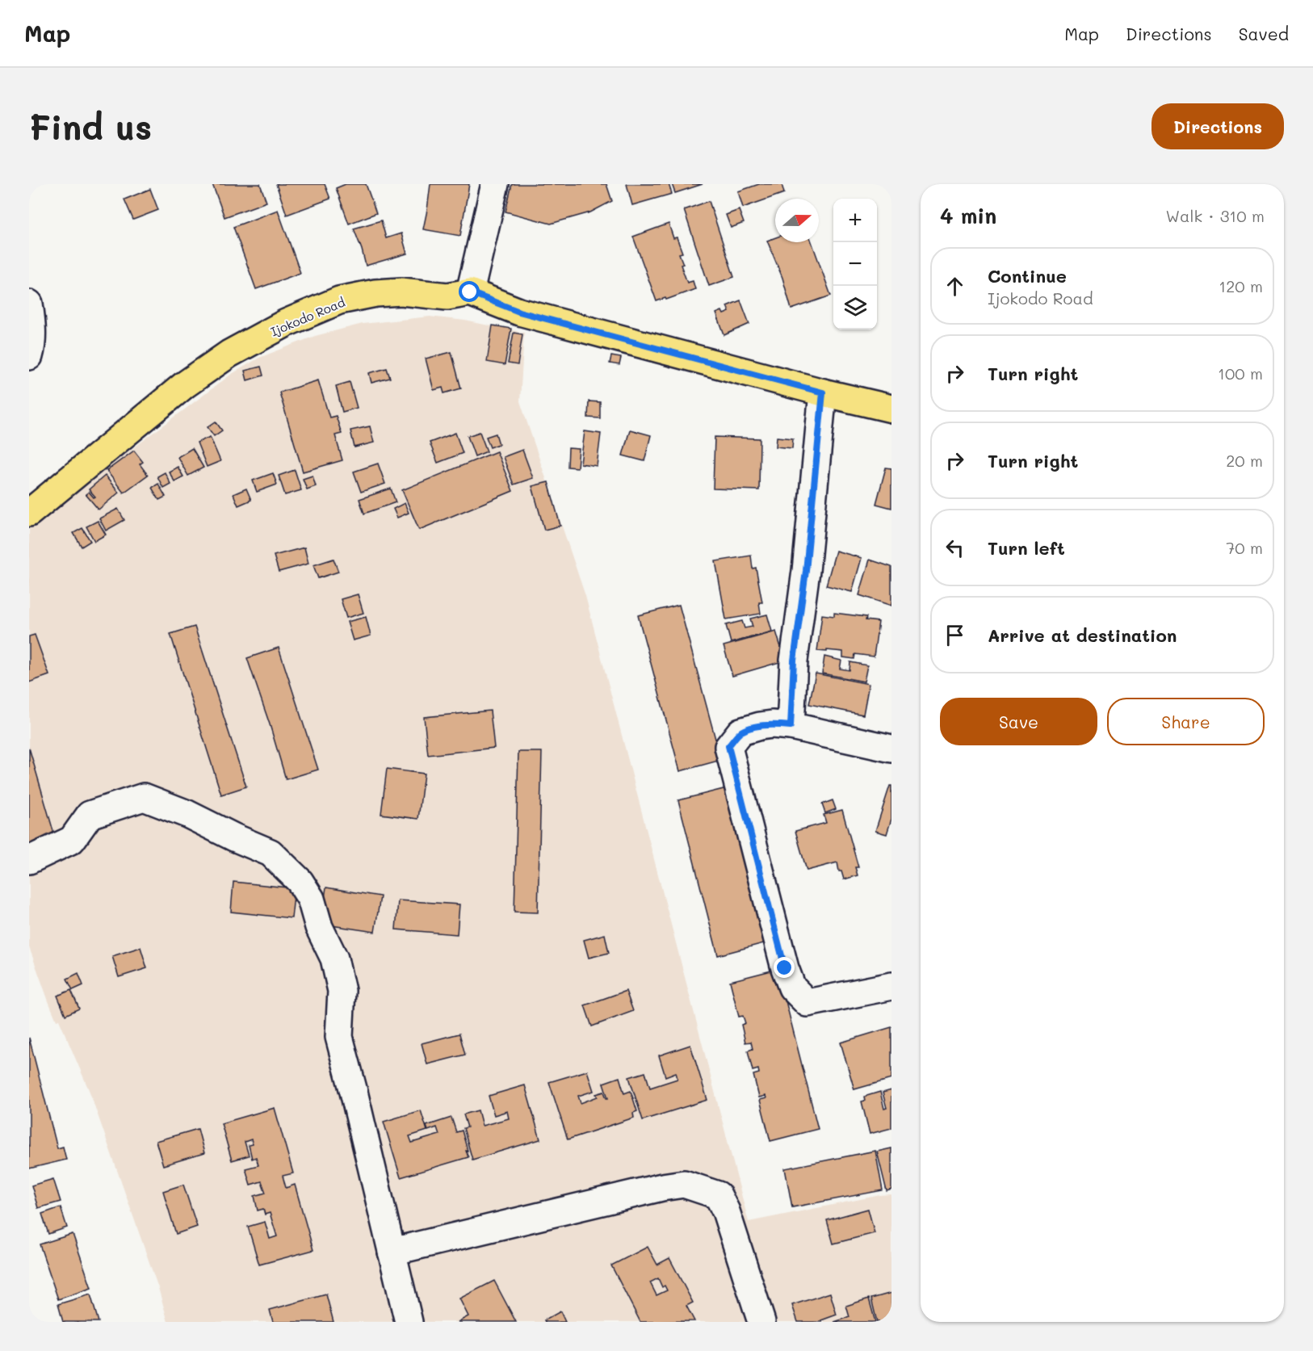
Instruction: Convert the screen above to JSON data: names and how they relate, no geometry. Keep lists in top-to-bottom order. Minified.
{"streets":{"main road":["Ijokodo Road"]},"north":"right","page":{"header":"Map","nav":["Map","Directions","Saved"],"buttons":["Directions",["Save","Share"]],"title":"Find us","heading":["4 min","Walk · 310 m"],"map_buttons":["+","−"],"list":[["Continue","Ijokodo Road","120 m"],["Turn right","100 m"],["Turn right","20 m"],["Turn left","70 m"],"Arrive at destination"]}}
